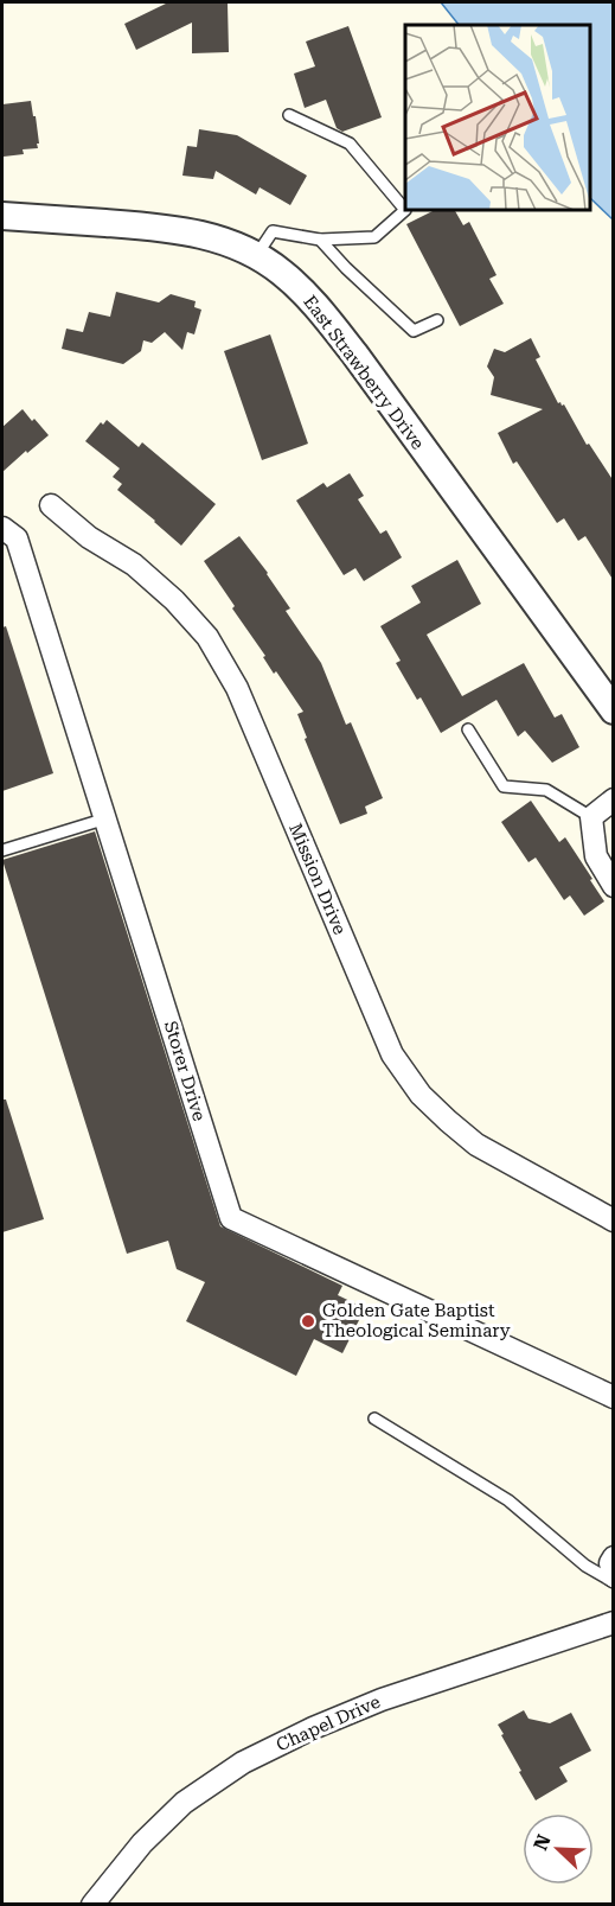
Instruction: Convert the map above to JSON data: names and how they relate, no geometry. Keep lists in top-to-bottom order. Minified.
{"streets":{"street":["East Strawberry Drive","Mission Drive","Storer Drive","Chapel Drive"]},"places":["Golden Gate Baptist Theological Seminary"],"north":"top left"}
